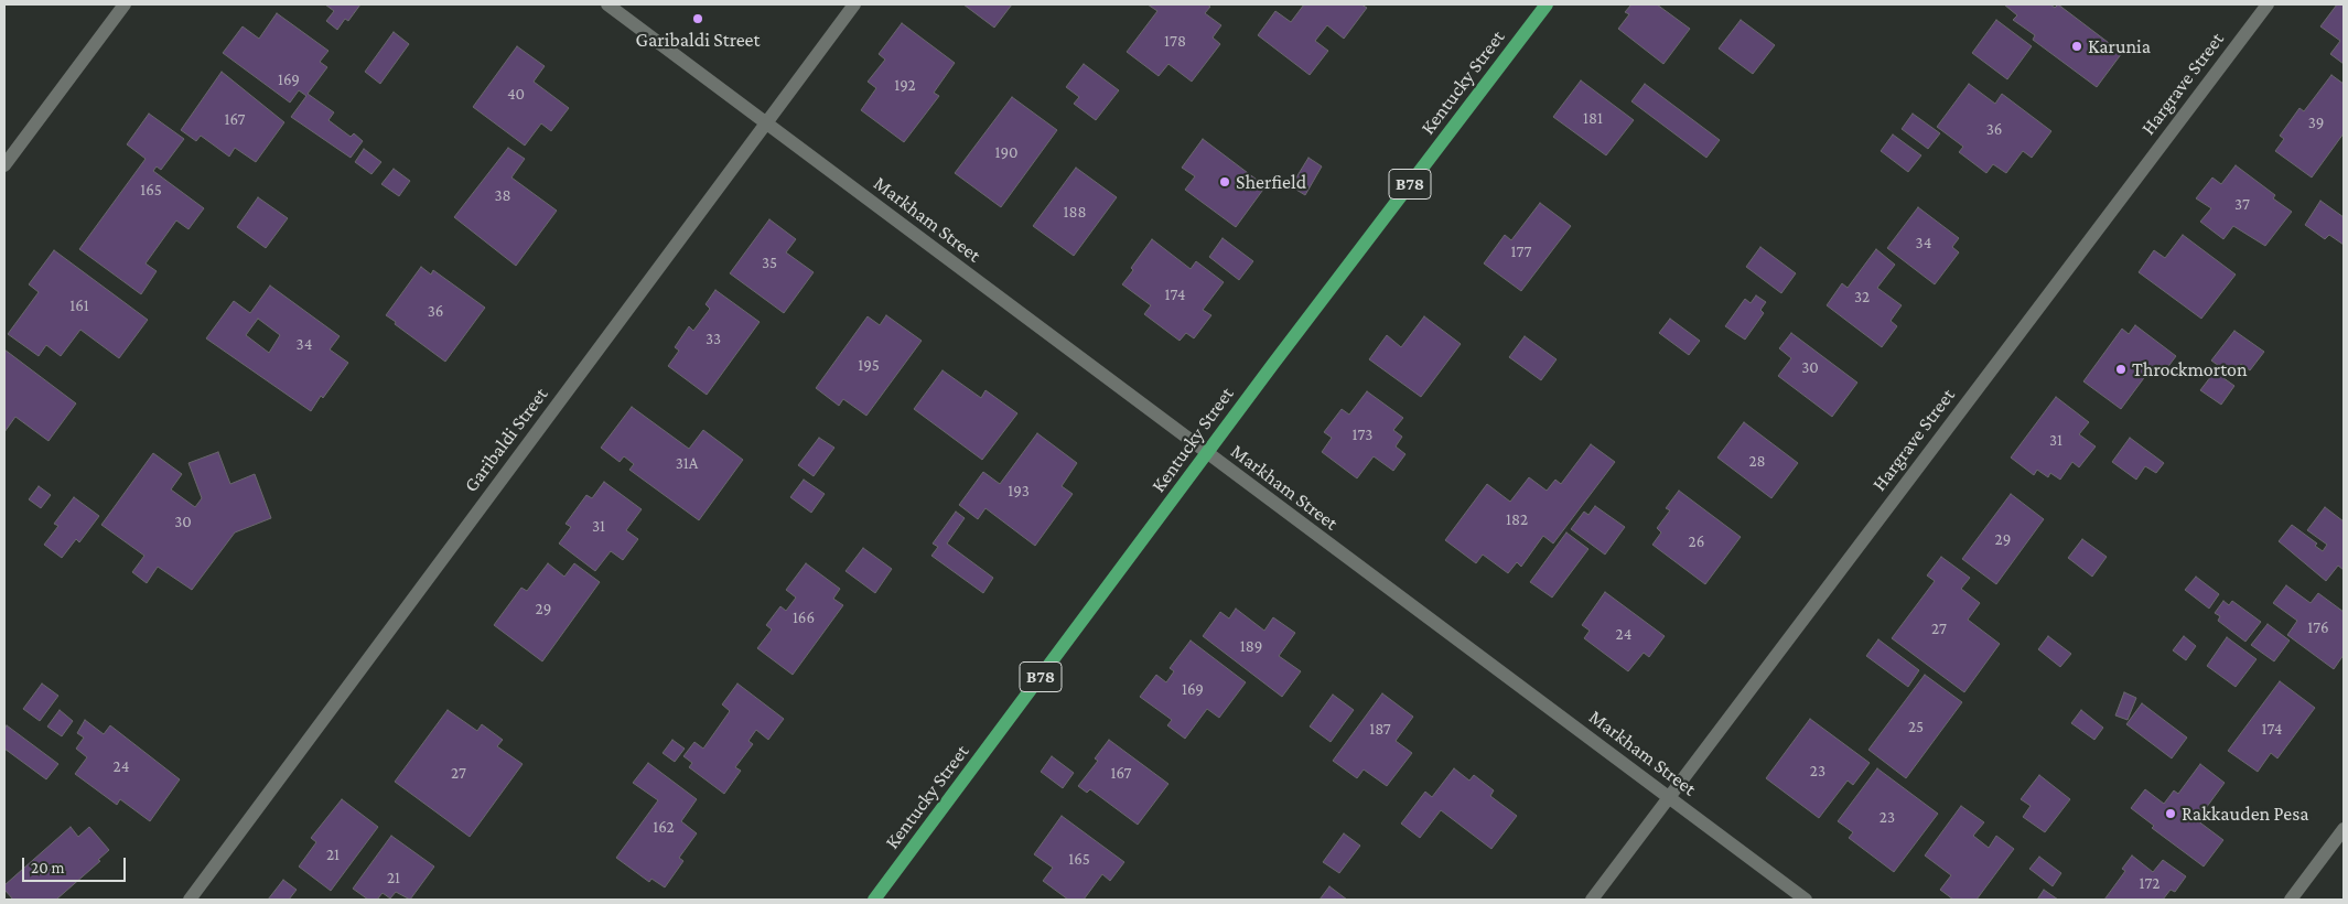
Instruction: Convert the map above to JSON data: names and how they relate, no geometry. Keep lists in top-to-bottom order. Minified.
{"streets":{"main road":["Kentucky Street","B78"],"street":["Hargrave Street","Markham Street","Garibaldi Street"]},"crossings":[["Kentucky Street","Markham Street"],["Hargrave Street","Markham Street"],["Markham Street","Garibaldi Street"]],"places":["Garibaldi Street","Karunia","Sherfield","Throckmorton","Rakkauden Pesa"],"house_numbers":["178","169","192","40","181","167","39","36","190","165","38","37","188","34","177","35","174","32","161","36","33","34","195","30","173","31","28","31A","193","182","30","31","29","26","29","166","176","27","24","189","169","25","187","174","24","23","27","167","23","162","21","165","21","172"],"scale_bar":"20 m"}
